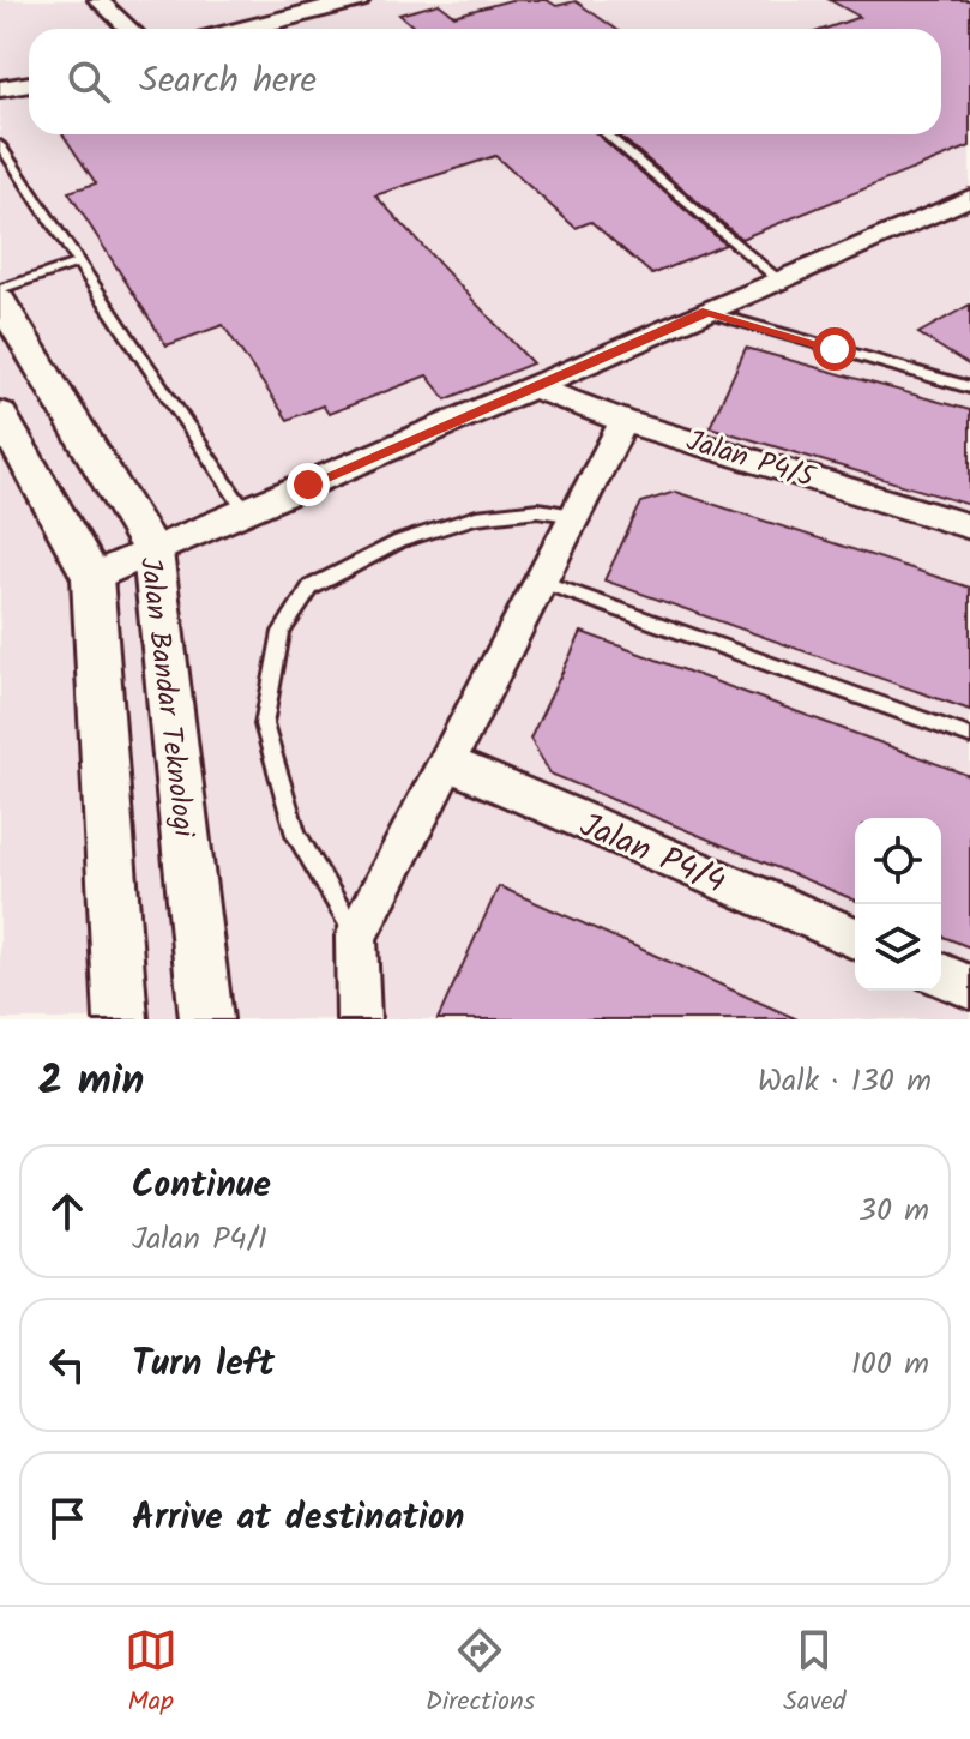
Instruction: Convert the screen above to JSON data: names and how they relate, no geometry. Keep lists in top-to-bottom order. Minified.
{"streets":{"street":["Jalan P4/5","Jalan Bandar Teknologi","Jalan P4/4"]},"page":{"search":"Search here","heading":["2 min","Walk · 130 m"],"list":[["Continue","Jalan P4/1","30 m"],["Turn left","100 m"],"Arrive at destination"],"nav":["Map","Directions","Saved"]}}
